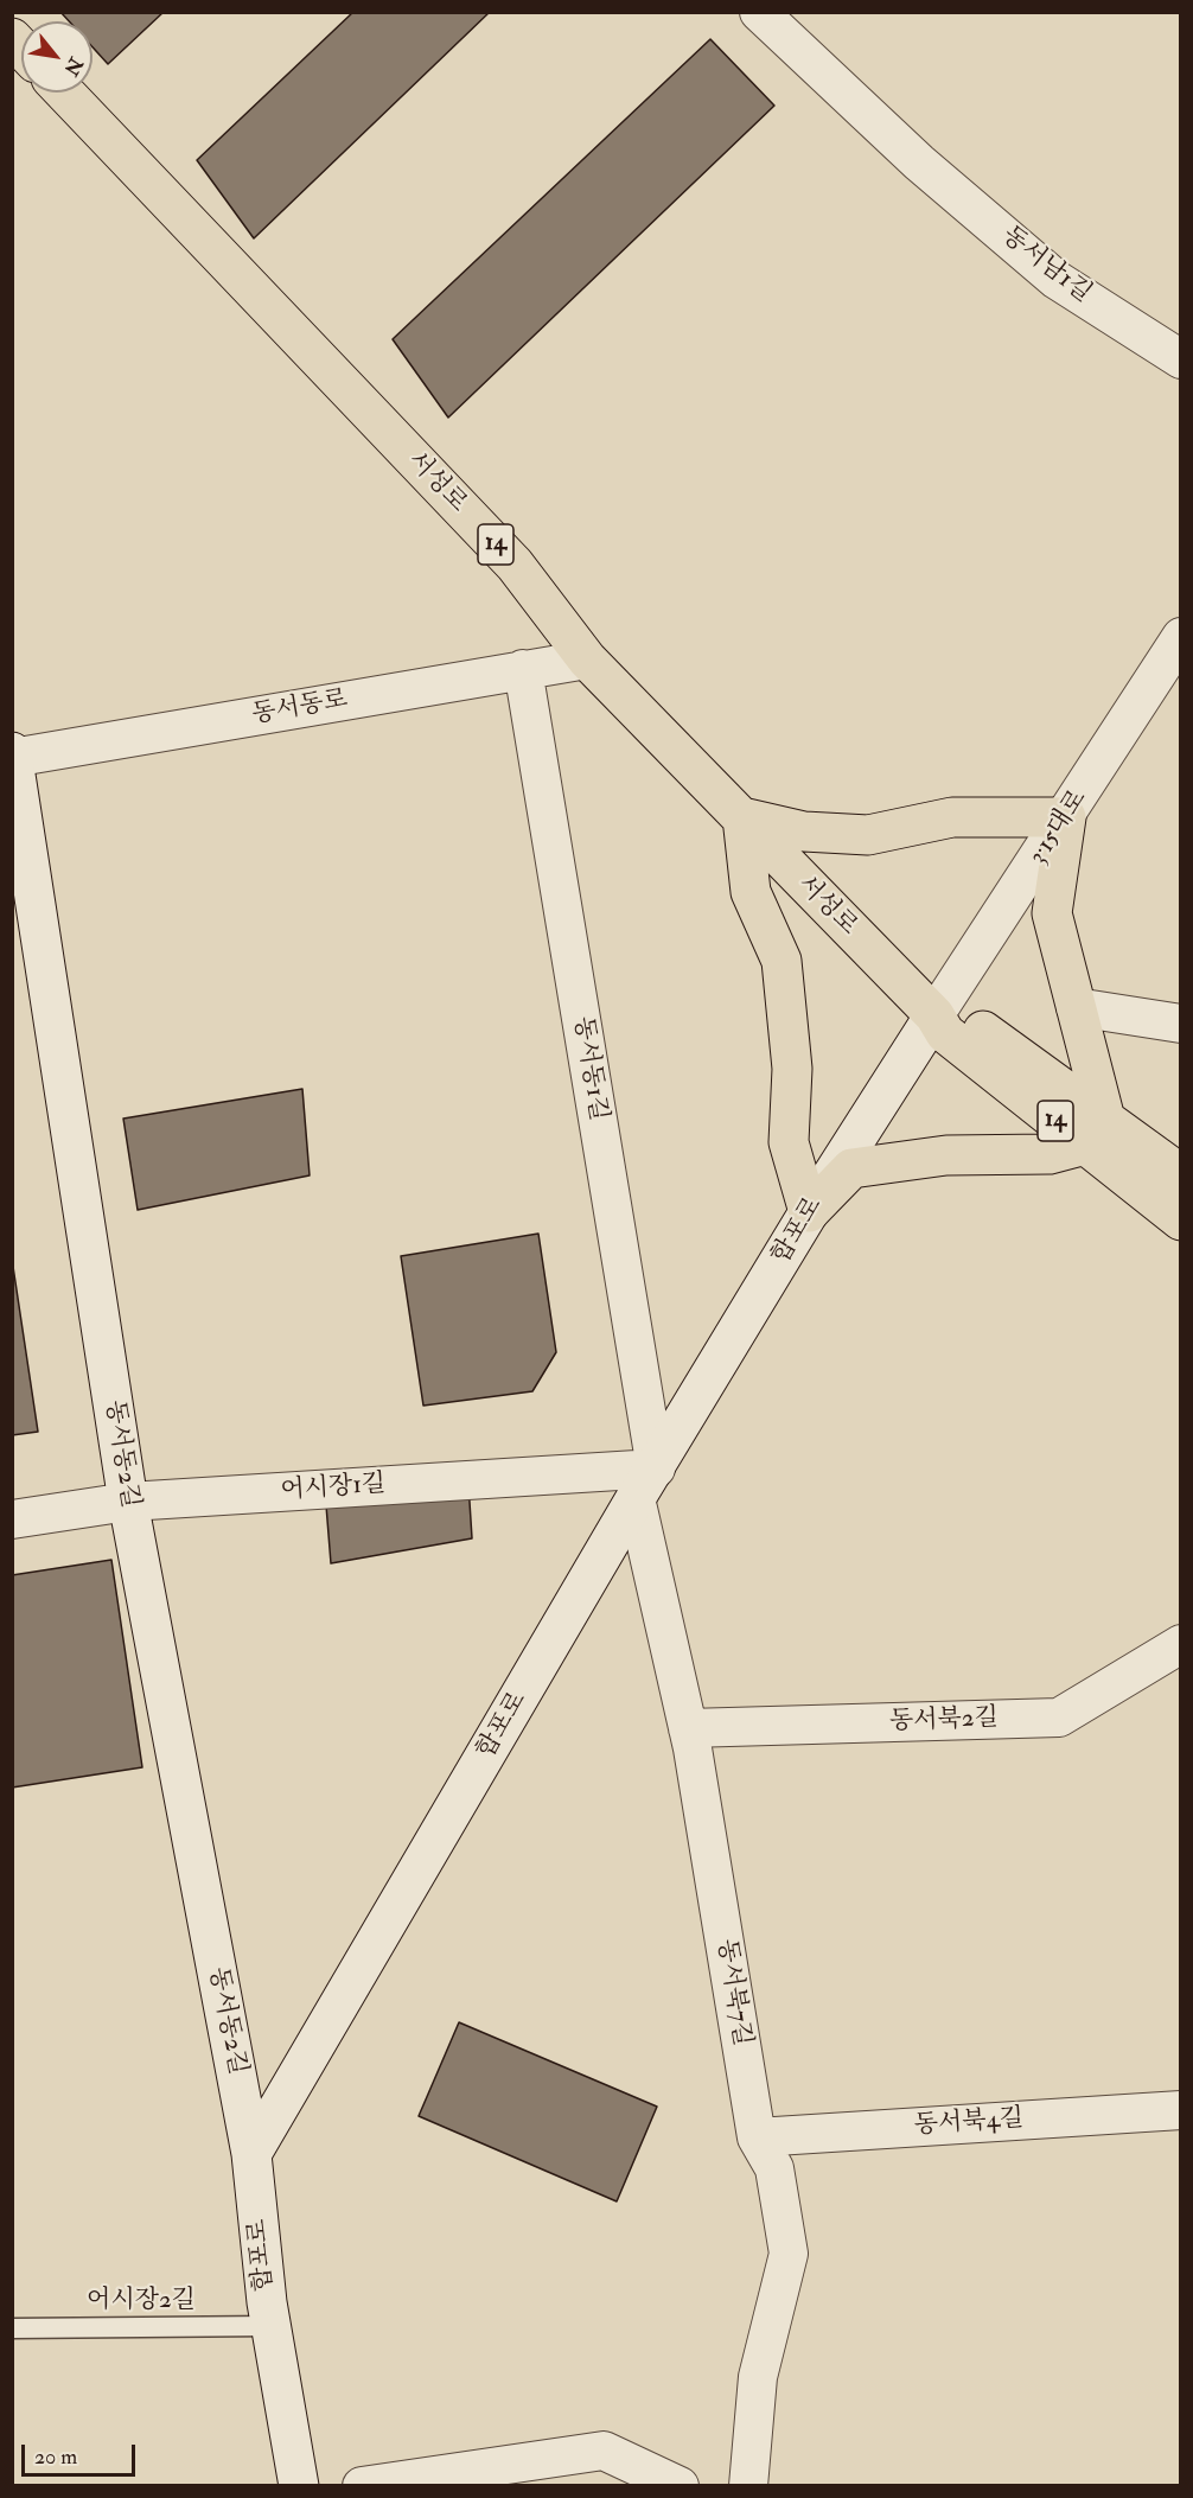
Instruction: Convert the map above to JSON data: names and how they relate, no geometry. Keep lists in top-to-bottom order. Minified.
{"streets":{"main road":["서성로","14","합포로","동서동2길"],"street":["동서남1길","동서동로","3·15대로","동서동1길","어시장1길","동서북2길","동서북7길","동서북4길"],"lane":["어시장2길"]},"crossings":[["서성로","14"],["서성로","동서동로"],["서성로","3·15대로"],["서성로","합포로"],["14","3·15대로"],["14","합포로"],["동서동로","동서동1길"],["동서동로","동서동2길"],["3·15대로","합포로"],["동서동1길","합포로"],["동서동1길","어시장1길"],["동서동1길","동서북7길"],["합포로","동서동2길"],["합포로","어시장1길"],["합포로","동서북7길"],["합포로","어시장2길"],["동서동2길","어시장1길"],["어시장1길","동서북7길"],["동서북2길","동서북7길"],["동서북7길","동서북4길"]],"scale_bar":"20 m","north":"bottom right"}
